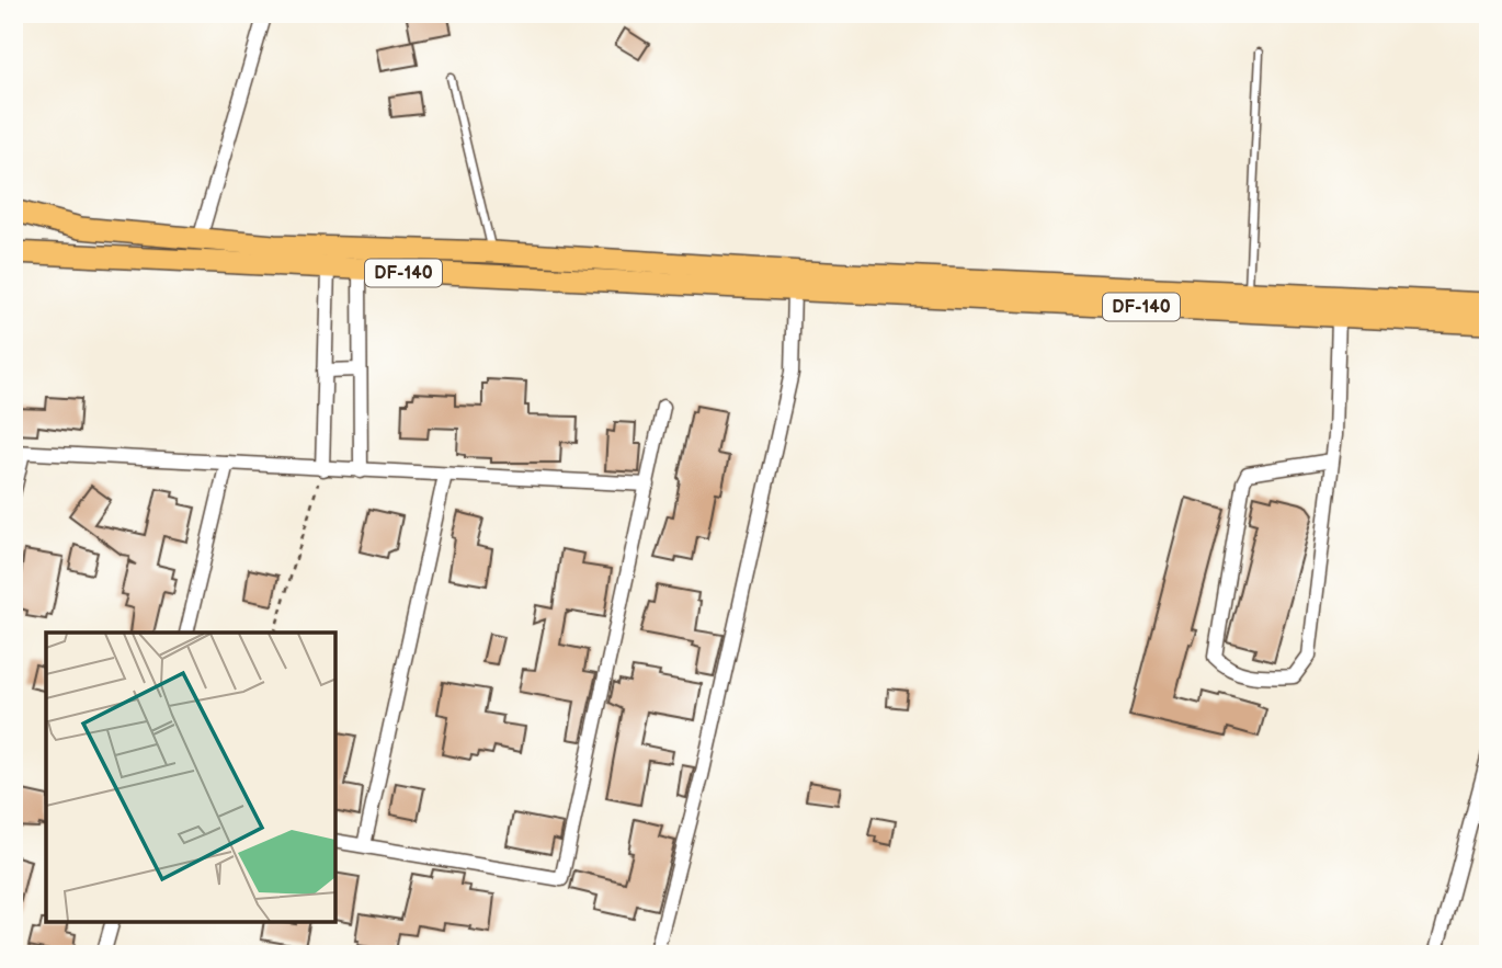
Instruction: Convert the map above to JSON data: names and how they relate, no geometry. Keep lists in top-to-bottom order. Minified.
{"streets":{"main road":["DF-140"]}}
